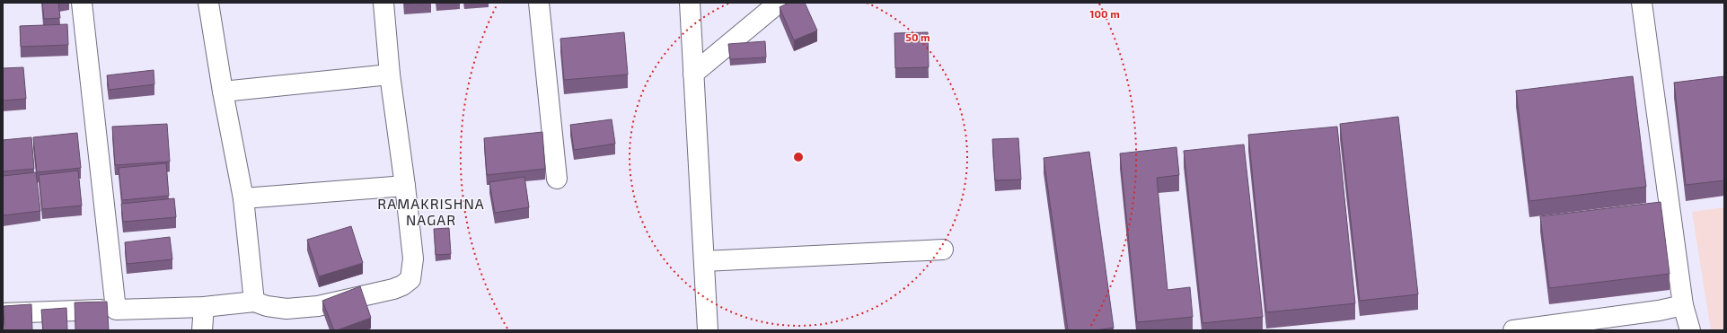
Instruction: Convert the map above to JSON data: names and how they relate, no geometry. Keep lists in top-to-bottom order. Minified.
{"districts":["RAMAKRISHNA NAGAR"],"rings":["100 m","50 m"]}
